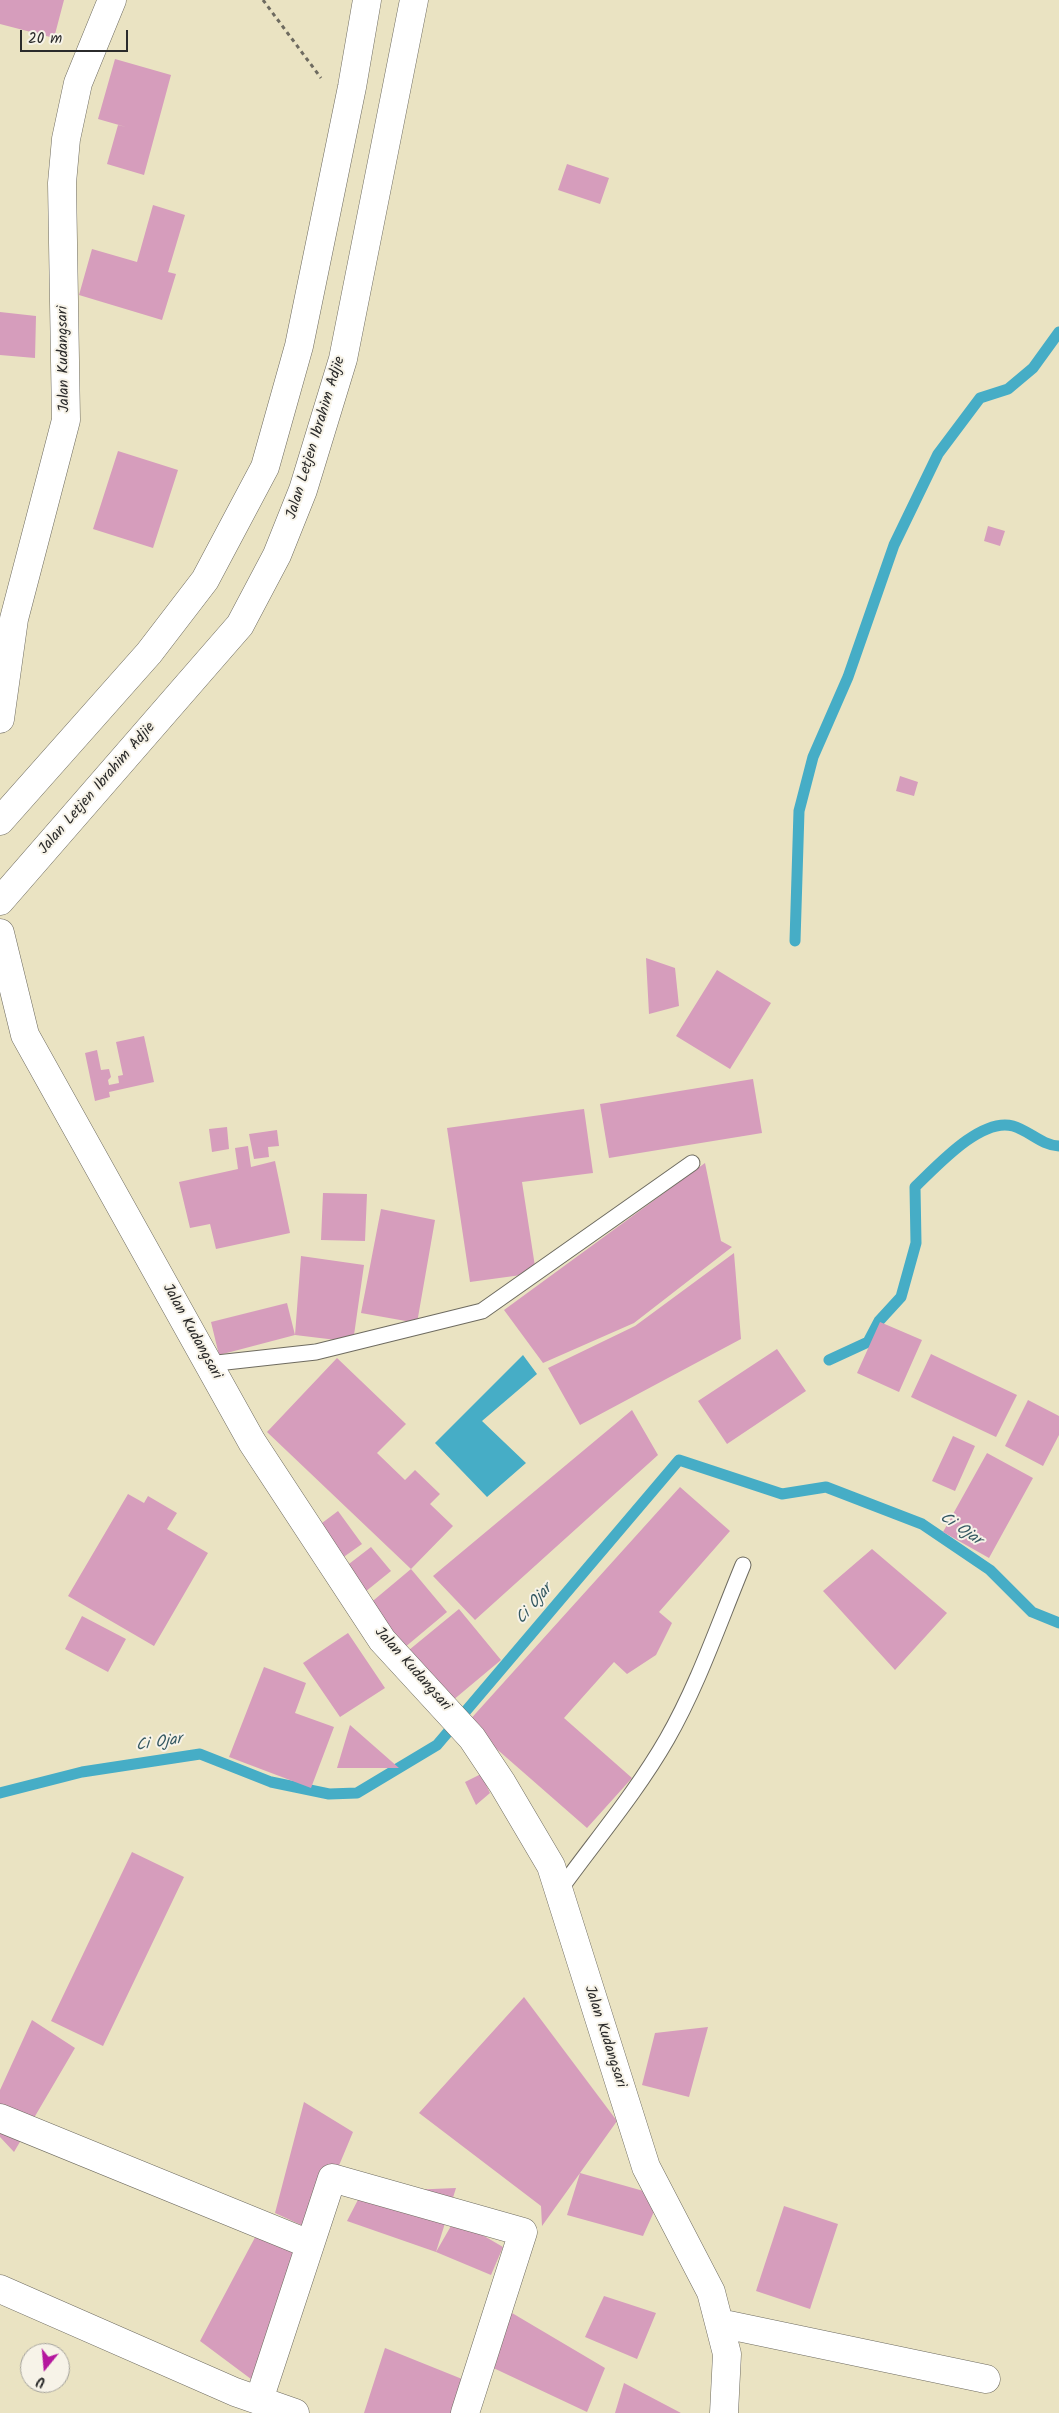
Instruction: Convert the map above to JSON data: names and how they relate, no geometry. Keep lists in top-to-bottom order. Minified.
{"streets":{"street":["Jalan Kudangsari","Jalan Letjen Ibrahim Adjie"]},"water":["Ci Ojar"],"scale_bar":"20 m","north":"bottom"}
